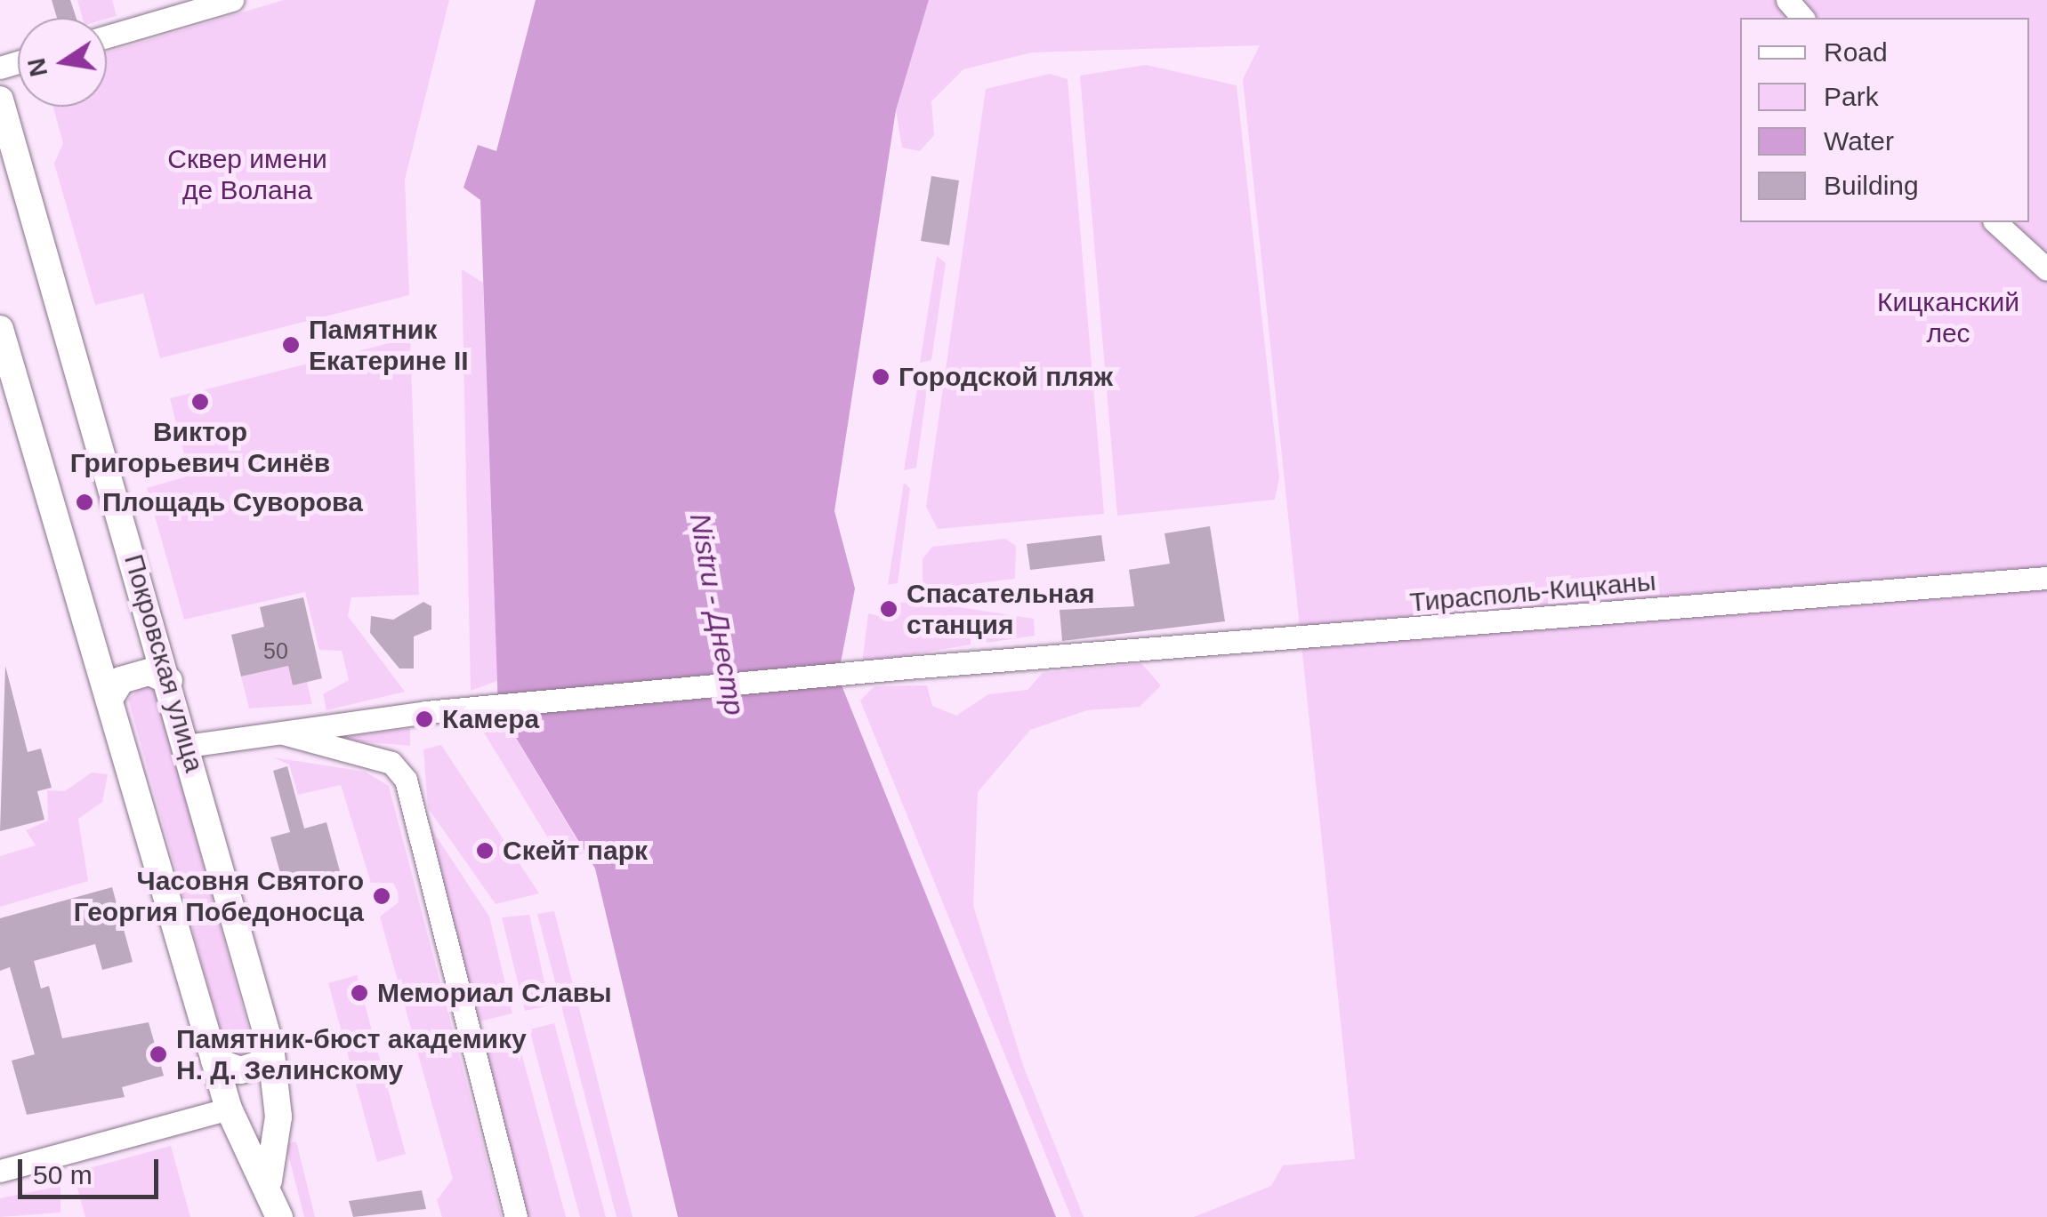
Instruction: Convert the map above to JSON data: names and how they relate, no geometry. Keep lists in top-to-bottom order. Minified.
{"streets":{"main road":["Покровская улица"],"street":["Тирасполь-Кицканы"]},"crossings":[["Тирасполь-Кицканы","Покровская улица"]],"water":["Nistru - Днестр"],"parks":["Сквер имени де Волана","Кицканский лес"],"places":["Памятник Екатерине II","Городской пляж","Виктор Григорьевич Синёв","Площадь Суворова","Спасательная станция","Камера","Скейт парк","Часовня Святого Георгия Победоносца","Мемориал Славы","Памятник-бюст академику Н. Д. Зелинскому"],"house_numbers":["50"],"legend":["Road","Park","Water","Building"],"scale_bar":"50 m","north":"left"}
